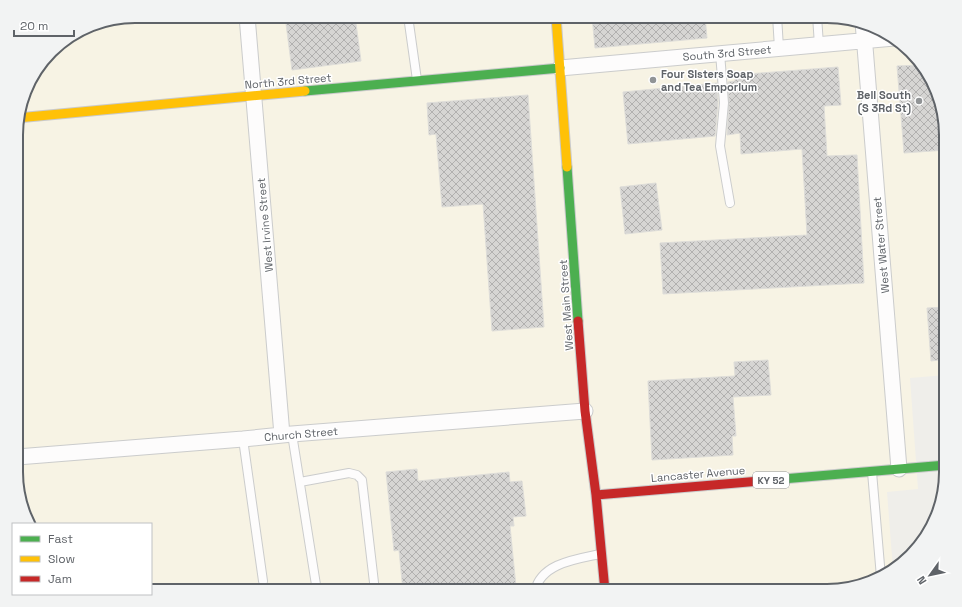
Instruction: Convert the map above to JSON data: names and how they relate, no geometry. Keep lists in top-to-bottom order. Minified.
{"streets":{"main road":["North 3rd Street","West Main Street","Lancaster Avenue","KY 52"],"street":["South 3rd Street","West Irvine Street","West Water Street","Church Street"]},"crossings":[["South 3rd Street","North 3rd Street"],["South 3rd Street","West Water Street"],["South 3rd Street","West Main Street"],["North 3rd Street","West Irvine Street"],["North 3rd Street","West Main Street"],["West Irvine Street","Church Street"],["West Water Street","Lancaster Avenue"],["West Main Street","Church Street"],["West Main Street","Lancaster Avenue"]],"places":["Four Sisters Soap and Tea Emporium","Bell South (S 3Rd St)"],"legend":["Fast","Slow","Jam"],"scale_bar":"20 m","north":"bottom left"}
